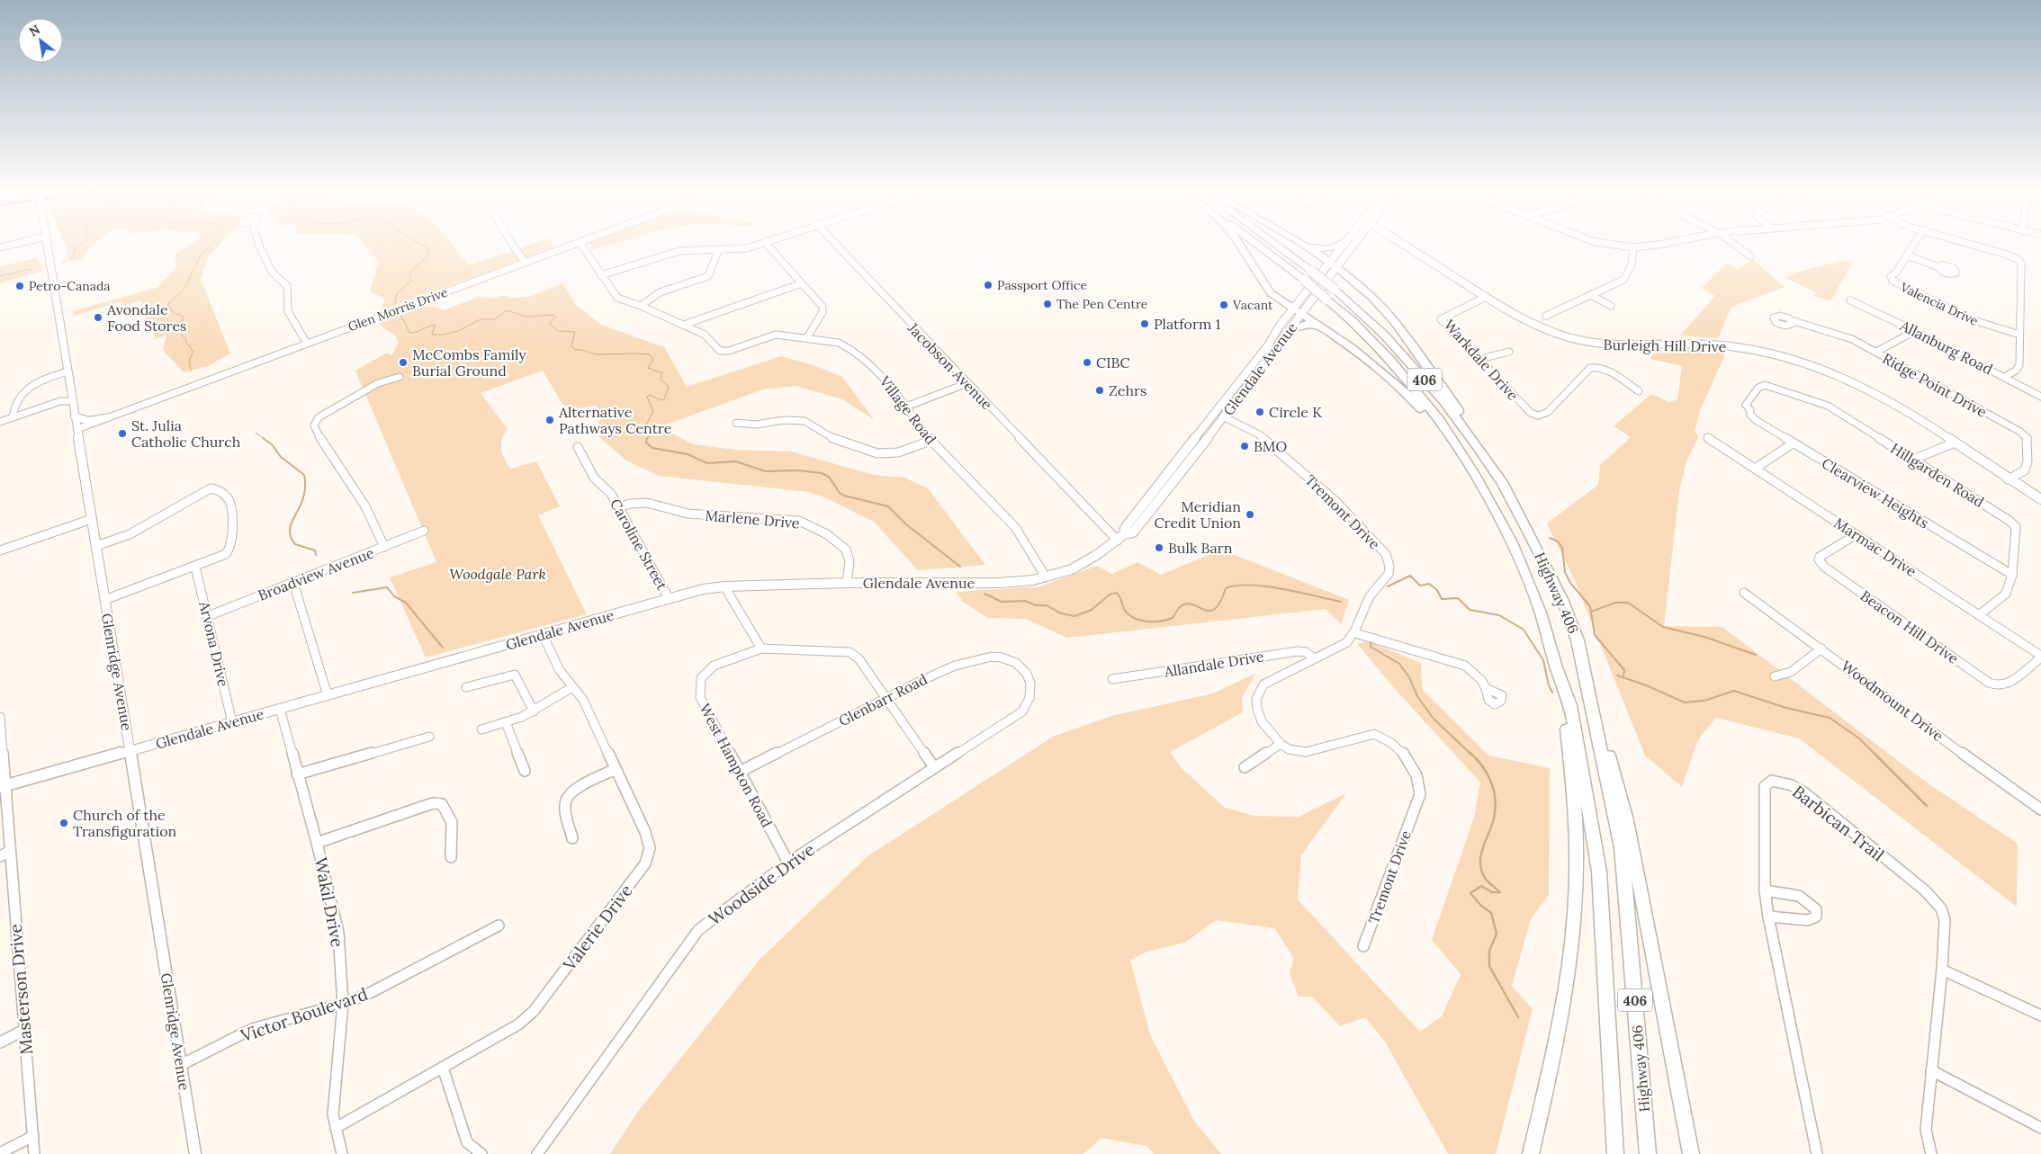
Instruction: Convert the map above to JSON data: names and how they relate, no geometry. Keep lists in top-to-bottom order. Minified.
{"streets":{"highway":["406","Highway 406"],"main road":["Burleigh Hill Drive","Glendale Avenue","Glenridge Avenue"],"street":["Valencia Drive","Glen Morris Drive","Allanburg Road","Warkdale Drive","Jacobson Avenue","Ridge Point Drive","Village Road","Hillgarden Road","Clearview Heights","Tremont Drive","Marlene Drive","Caroline Street","Marmac Drive","Broadview Avenue","Beacon Hill Drive","Arvona Drive","Allandale Drive","Glenbarr Road","Woodmount Drive","West Hampton Road","Barbican Trail","Woodside Drive","Wakil Drive","Valerie Drive","Masterson Drive","Victor Boulevard"]},"crossings":[["Glen Morris Drive","Glenridge Avenue"],["Burleigh Hill Drive","Warkdale Drive"],["Burleigh Hill Drive","Ridge Point Drive"],["Jacobson Avenue","Glendale Avenue"],["Glendale Avenue","Village Road"],["Glendale Avenue","Tremont Drive"],["Glendale Avenue","Marlene Drive"],["Glendale Avenue","Caroline Street"],["Glendale Avenue","Arvona Drive"],["Glendale Avenue","Glenridge Avenue"],["Glendale Avenue","Wakil Drive"],["Glendale Avenue","Valerie Drive"],["Glendale Avenue","Masterson Drive"],["Hillgarden Road","Clearview Heights"],["Hillgarden Road","Marmac Drive"],["Marlene Drive","Caroline Street"],["Marmac Drive","Beacon Hill Drive"],["Broadview Avenue","Arvona Drive"],["Glenridge Avenue","Victor Boulevard"],["Glenbarr Road","West Hampton Road"],["Glenbarr Road","Woodside Drive"],["West Hampton Road","Woodside Drive"],["Wakil Drive","Valerie Drive"],["Wakil Drive","Victor Boulevard"]],"parks":["Woodgale Park"],"places":["Passport Office","Petro-Canada","The Pen Centre","Vacant","Avondale Food Stores","Platform 1","McCombs Family Burial Ground","CIBC","Zehrs","Circle K","Alternative Pathways Centre","St. Julia Catholic Church","BMO","Meridian Credit Union","Bulk Barn","Church of the Transfiguration"],"north":"top left"}
